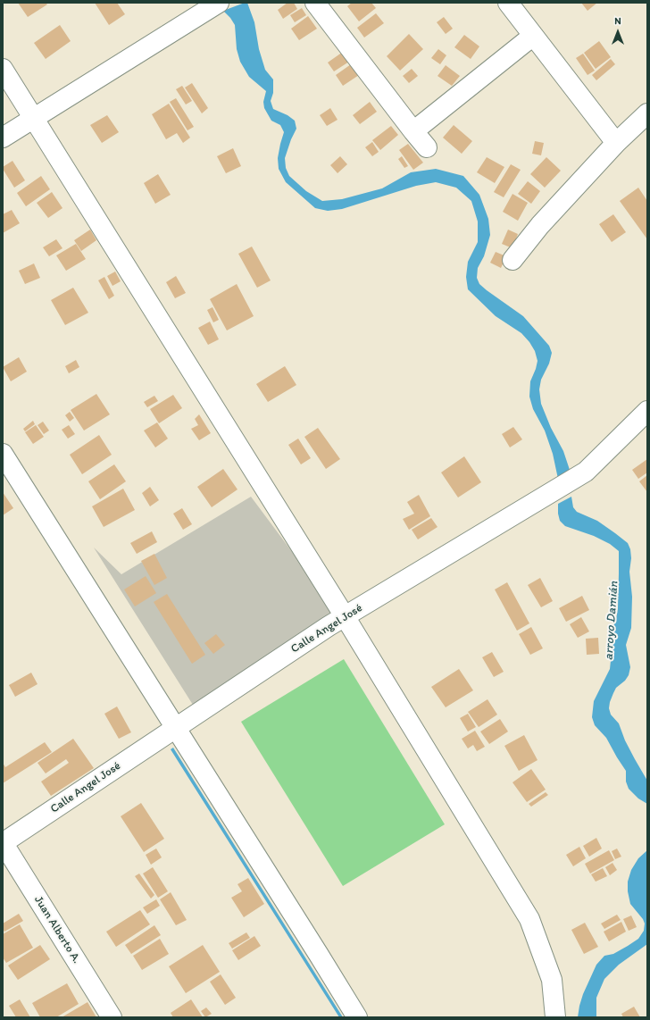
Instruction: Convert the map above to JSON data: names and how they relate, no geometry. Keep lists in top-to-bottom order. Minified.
{"streets":{"street":["Calle Angel José","Juan Alberto A."]},"crossings":[["Calle Angel José","Juan Alberto A."]],"water":["arroyo Damián"],"north":"top"}
